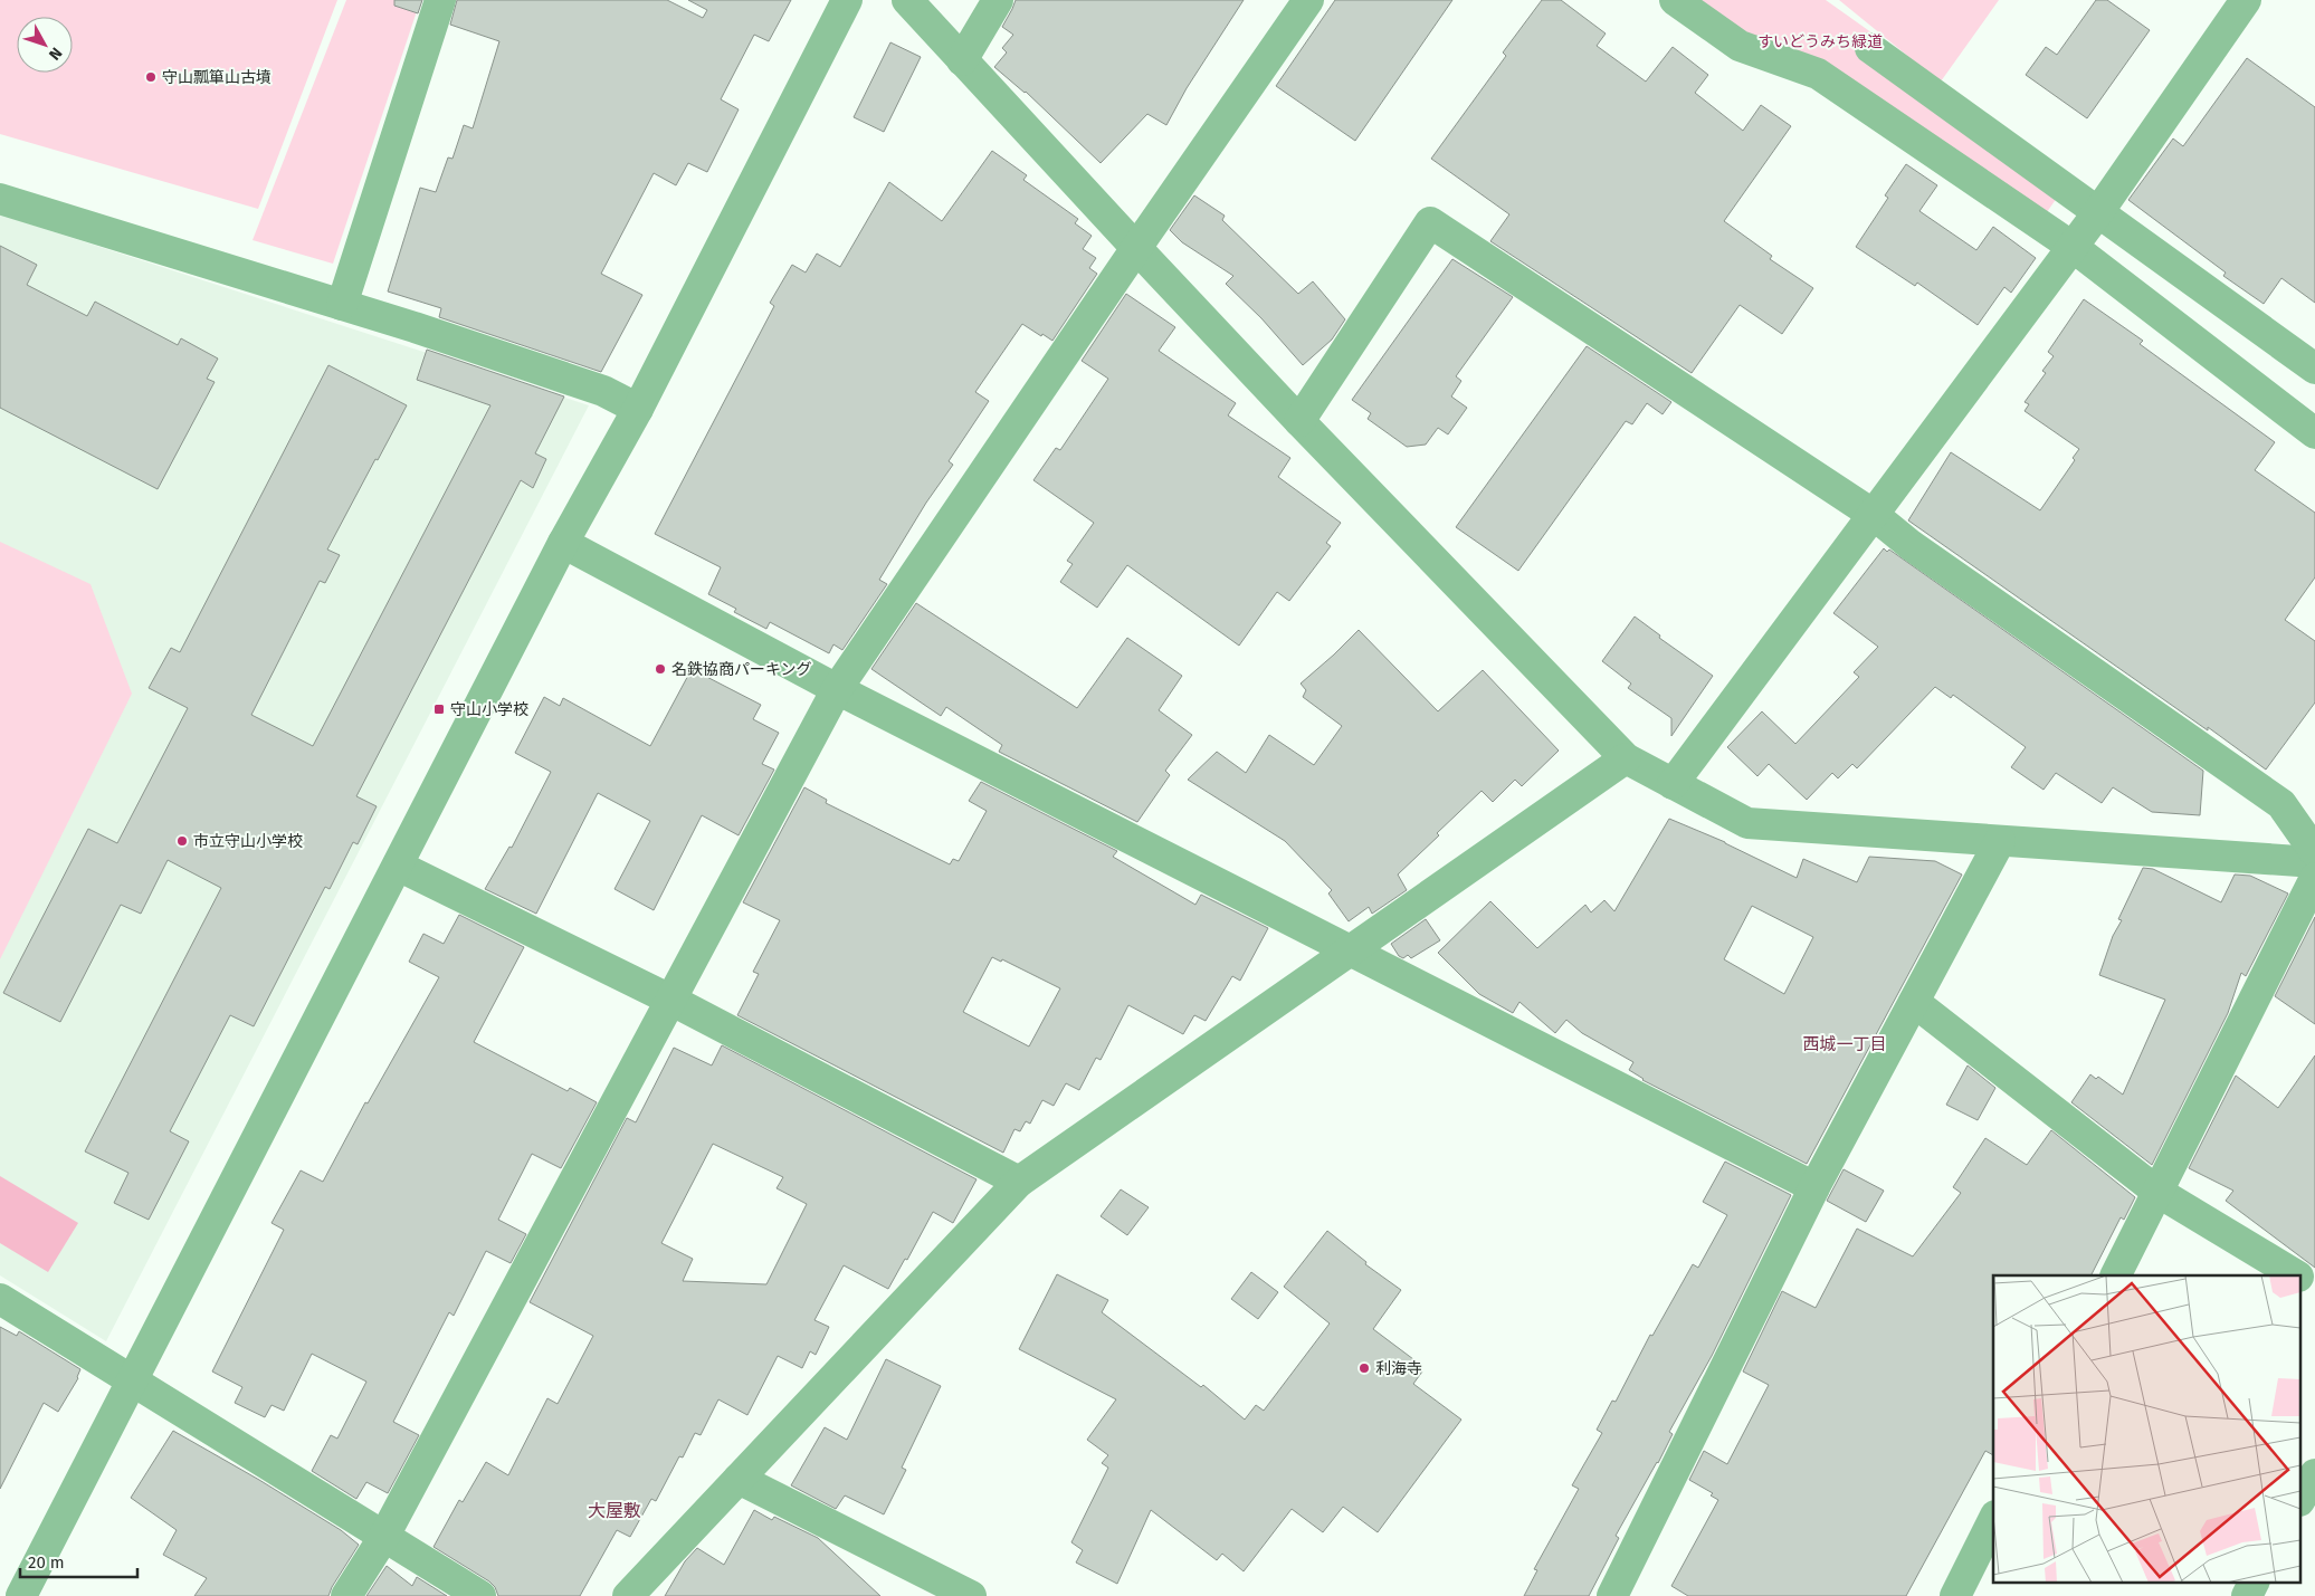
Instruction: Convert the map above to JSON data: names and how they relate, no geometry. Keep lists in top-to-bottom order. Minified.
{"districts":["西城一丁目","大屋敷"],"parks":["すいどうみち緑道"],"places":{"other":["守山瓢箪山古墳","名鉄協商パーキング","市立守山小学校","利海寺"],"transit":["守山小学校"]},"scale_bar":"20 m","north":"bottom right"}
